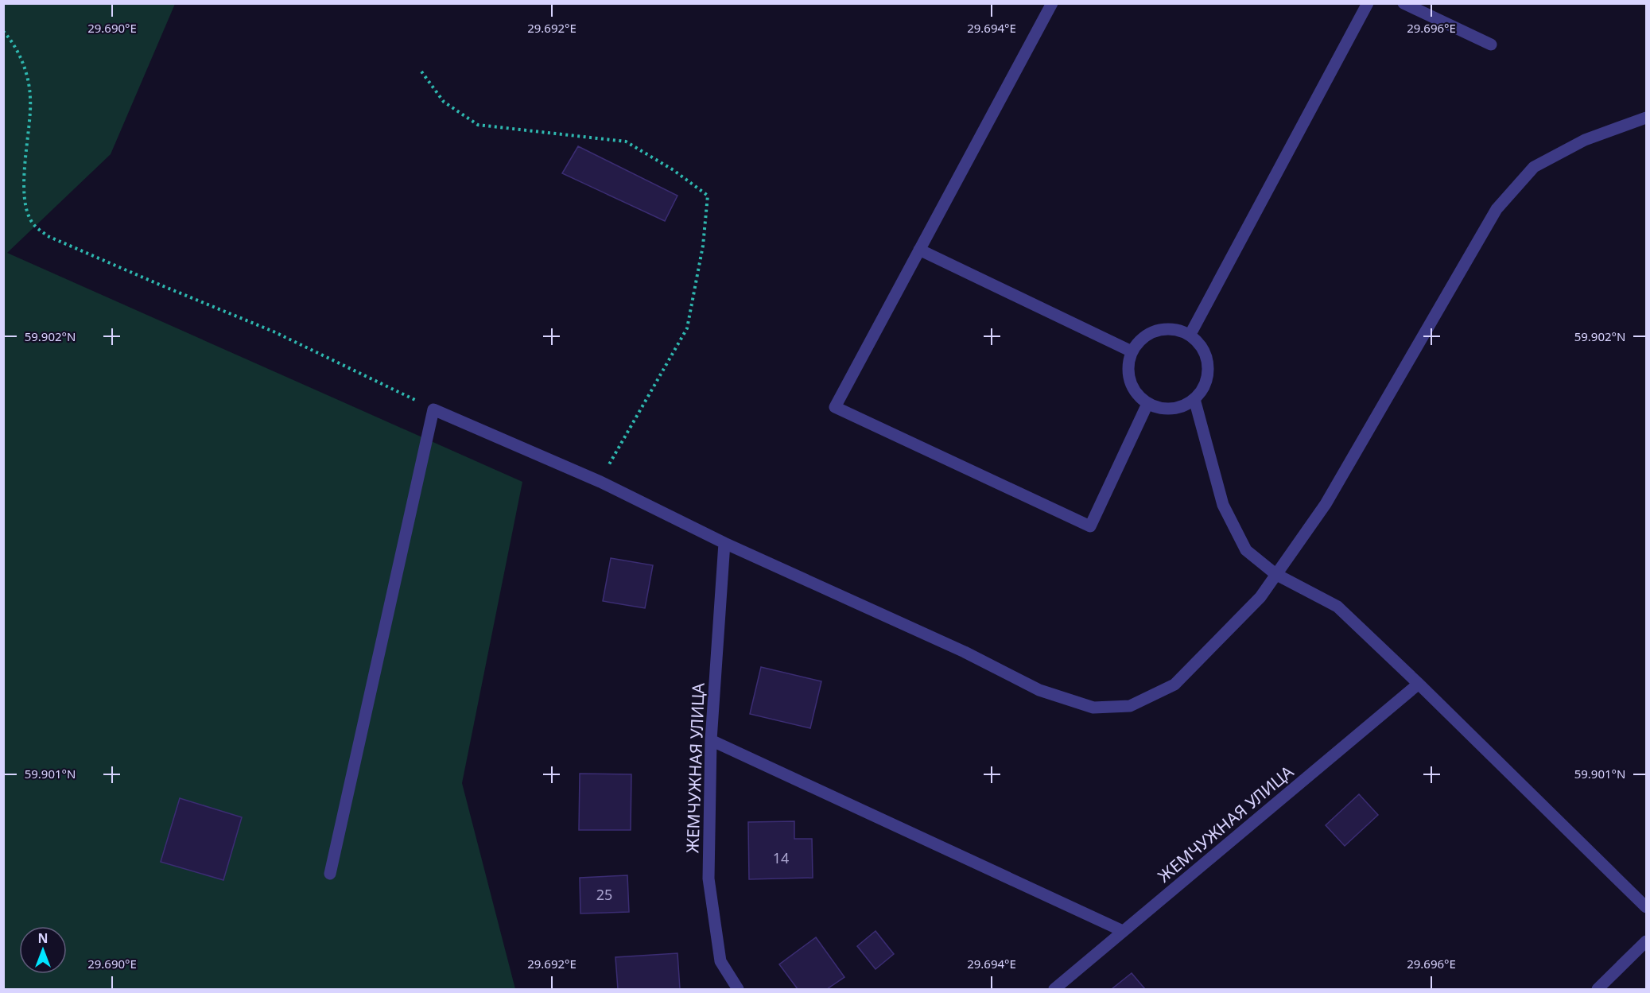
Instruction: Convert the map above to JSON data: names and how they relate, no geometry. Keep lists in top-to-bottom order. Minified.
{"streets":{"street":["ЖЕМЧУЖНАЯ УЛИЦА"]},"house_numbers":["14","25"],"north":"top","coordinates":["29.690°E","29.692°E","29.694°E","29.696°E","59.902°N","59.901°N"]}
